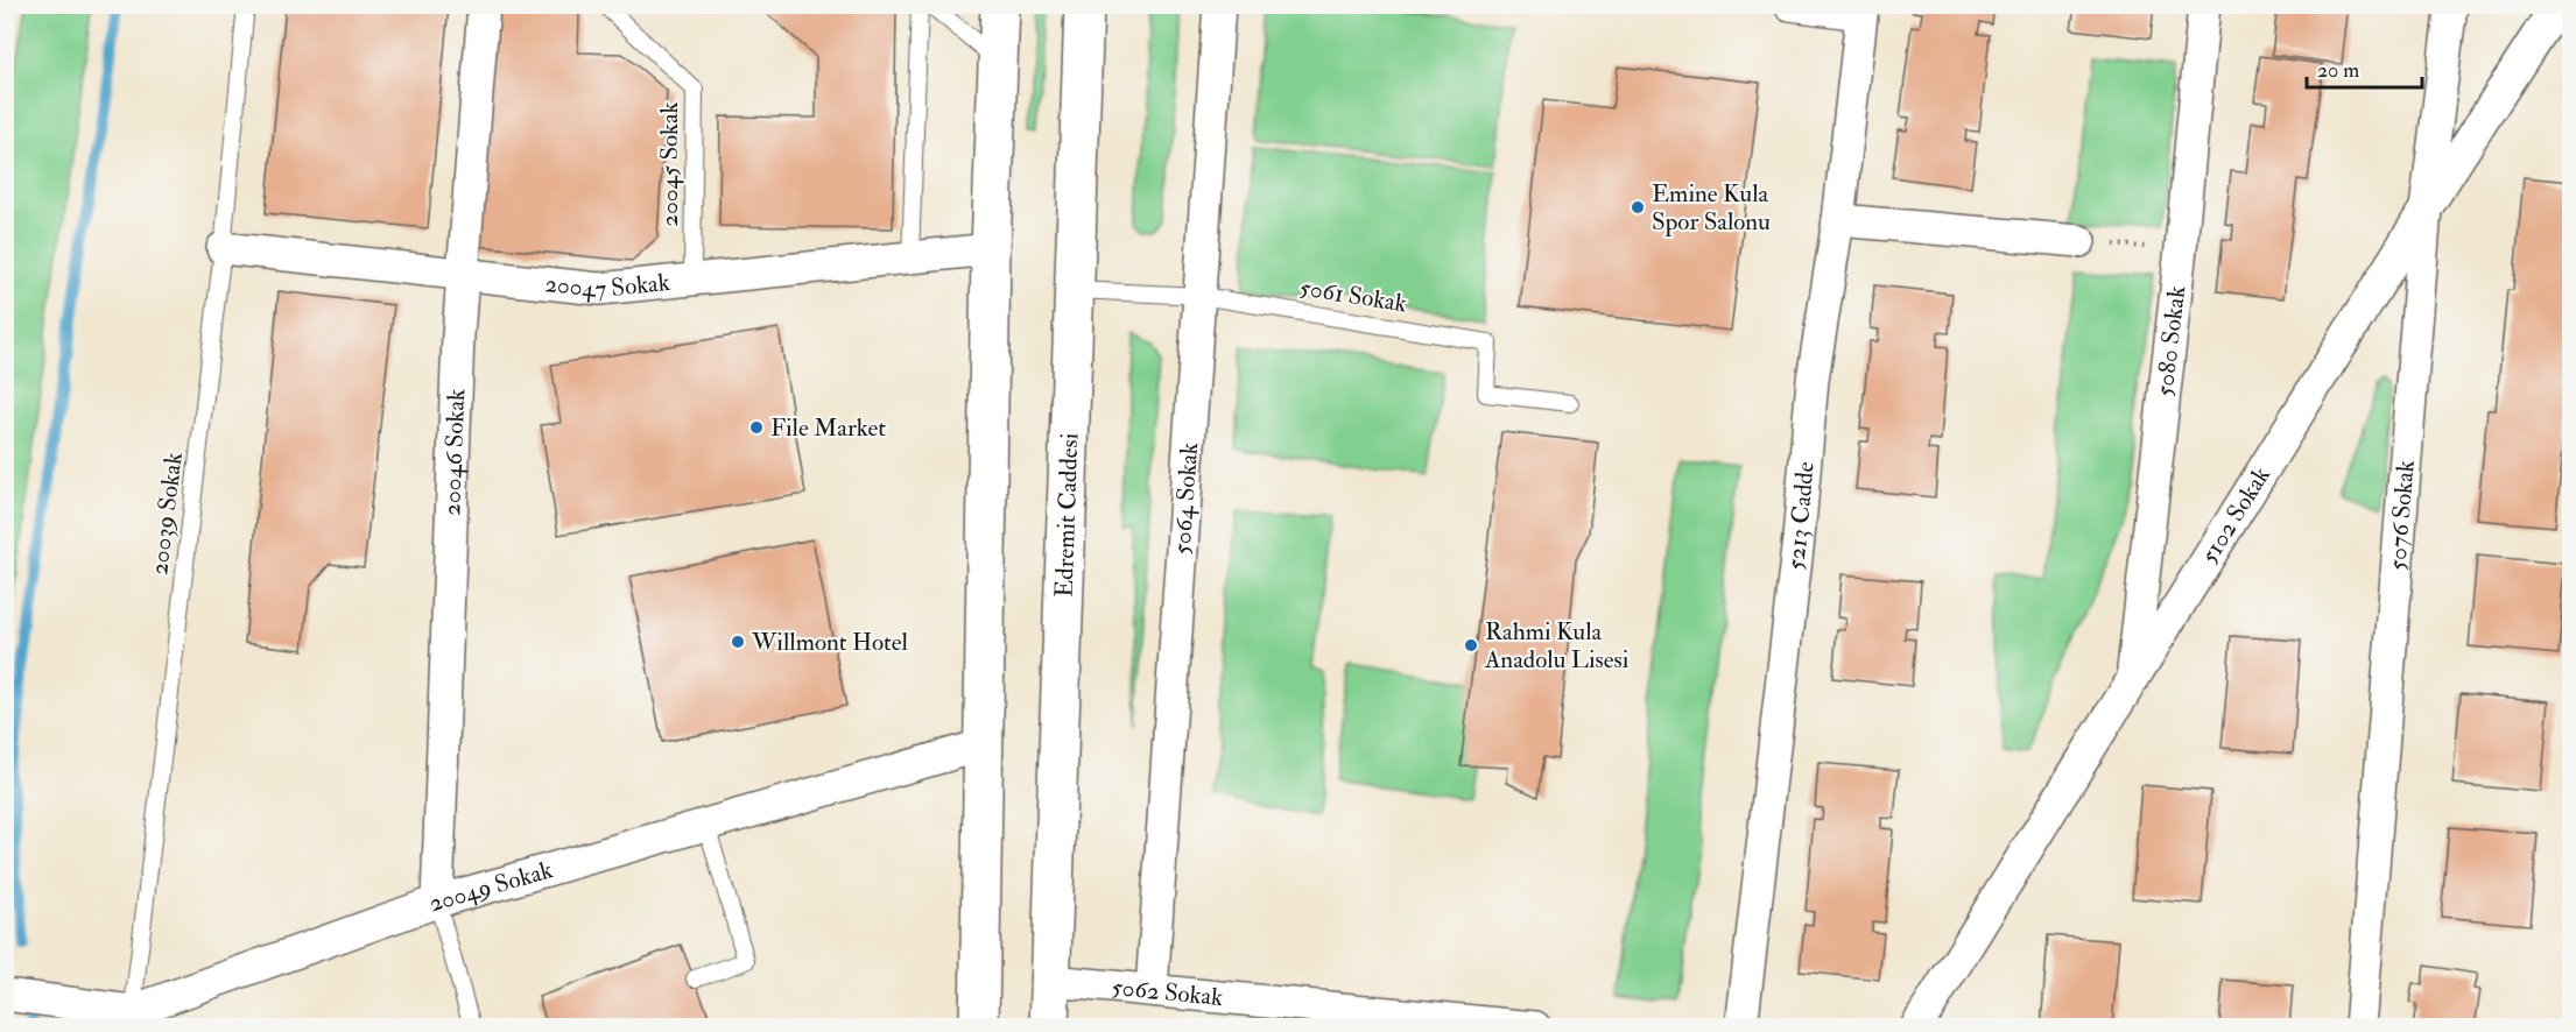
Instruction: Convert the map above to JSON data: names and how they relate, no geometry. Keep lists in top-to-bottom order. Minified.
{"streets":{"highway":["Edremit Caddesi"],"street":["20047 Sokak","5080 Sokak","20046 Sokak","5064 Sokak","5102 Sokak","5213 Cadde","5076 Sokak","20049 Sokak","5062 Sokak"],"lane":["20045 Sokak","5061 Sokak","20039 Sokak"]},"crossings":[["20045 Sokak","20047 Sokak"],["20047 Sokak","20046 Sokak"],["20047 Sokak","20039 Sokak"],["5061 Sokak","5064 Sokak"],["5061 Sokak","Edremit Caddesi"],["5080 Sokak","5102 Sokak"],["20046 Sokak","20049 Sokak"],["5064 Sokak","5062 Sokak"],["20039 Sokak","20049 Sokak"],["5102 Sokak","5076 Sokak"],["Edremit Caddesi","5062 Sokak"]],"places":["Emine Kula Spor Salonu","File Market","Willmont Hotel","Rahmi Kula Anadolu Lisesi"],"scale_bar":"20 m"}
